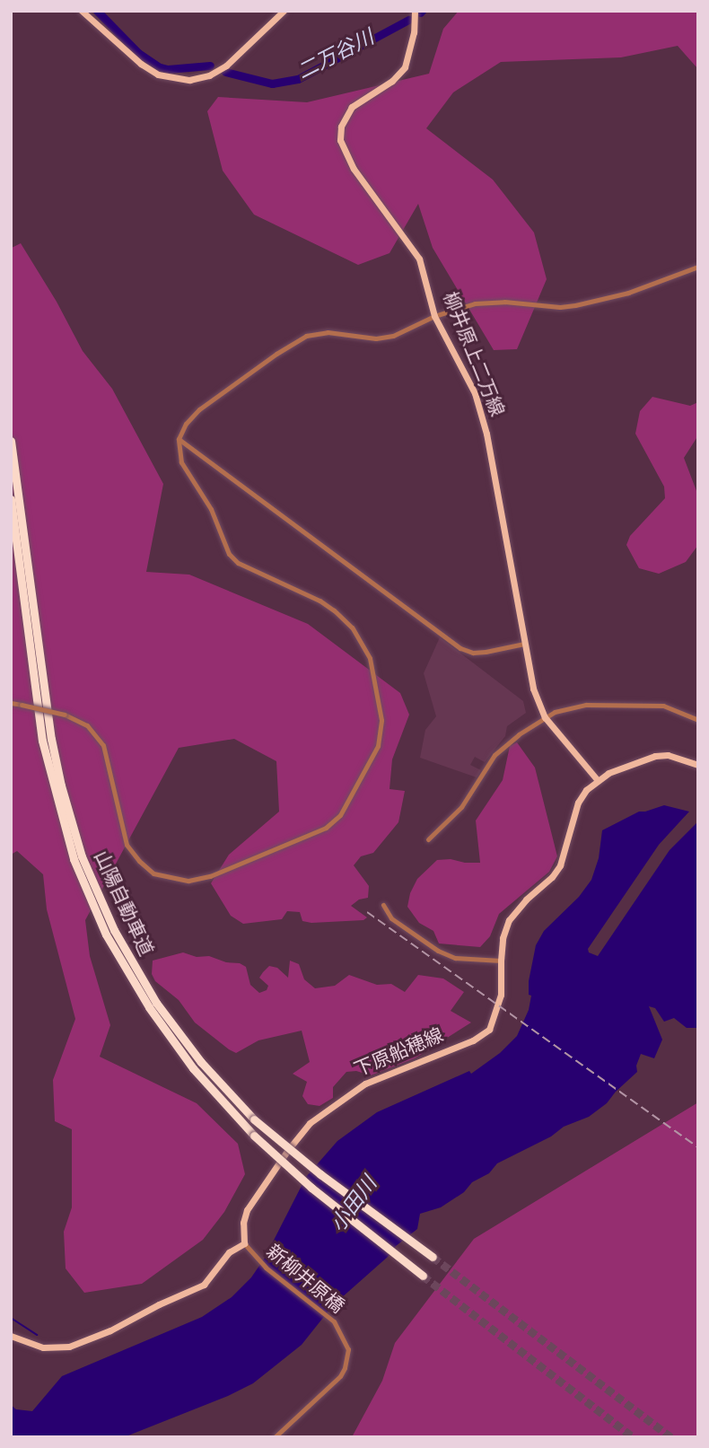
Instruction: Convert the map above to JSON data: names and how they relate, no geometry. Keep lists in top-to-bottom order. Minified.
{"streets":{"highway":["山陽自動車道"],"main road":["柳井原上二万線","下原船穂線"],"street":["新柳井原橋"]},"crossings":[["柳井原上二万線","下原船穂線"],["下原船穂線","新柳井原橋"]],"water":["二万谷川","小田川"]}
